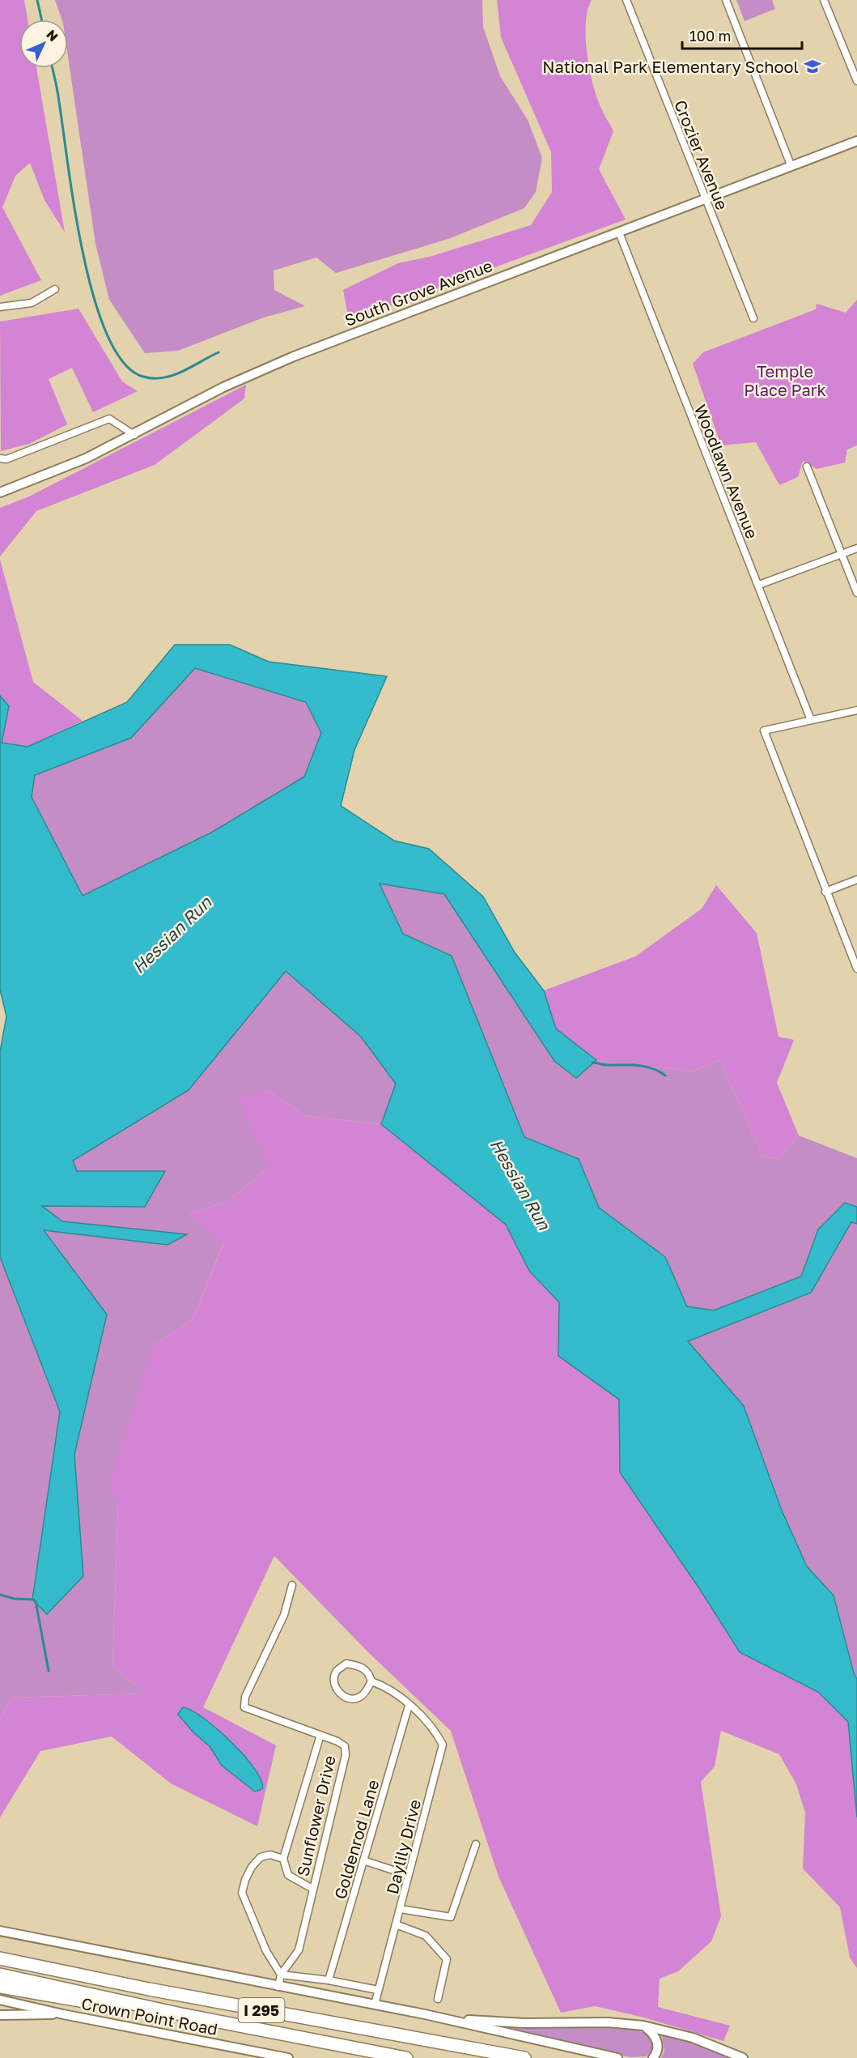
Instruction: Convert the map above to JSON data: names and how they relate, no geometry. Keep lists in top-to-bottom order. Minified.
{"streets":{"highway":["I 295"],"main road":["South Grove Avenue","Crown Point Road"],"street":["Crozier Avenue","Woodlawn Avenue","Sunflower Drive","Goldenrod Lane","Daylily Drive"]},"crossings":[["Crozier Avenue","South Grove Avenue"],["South Grove Avenue","Woodlawn Avenue"],["Goldenrod Lane","Daylily Drive"]],"water":["Hessian Run"],"parks":["Temple Place Park"],"places":{"school or university":["National Park Elementary School"]},"scale_bar":"100 m","north":"top right"}
